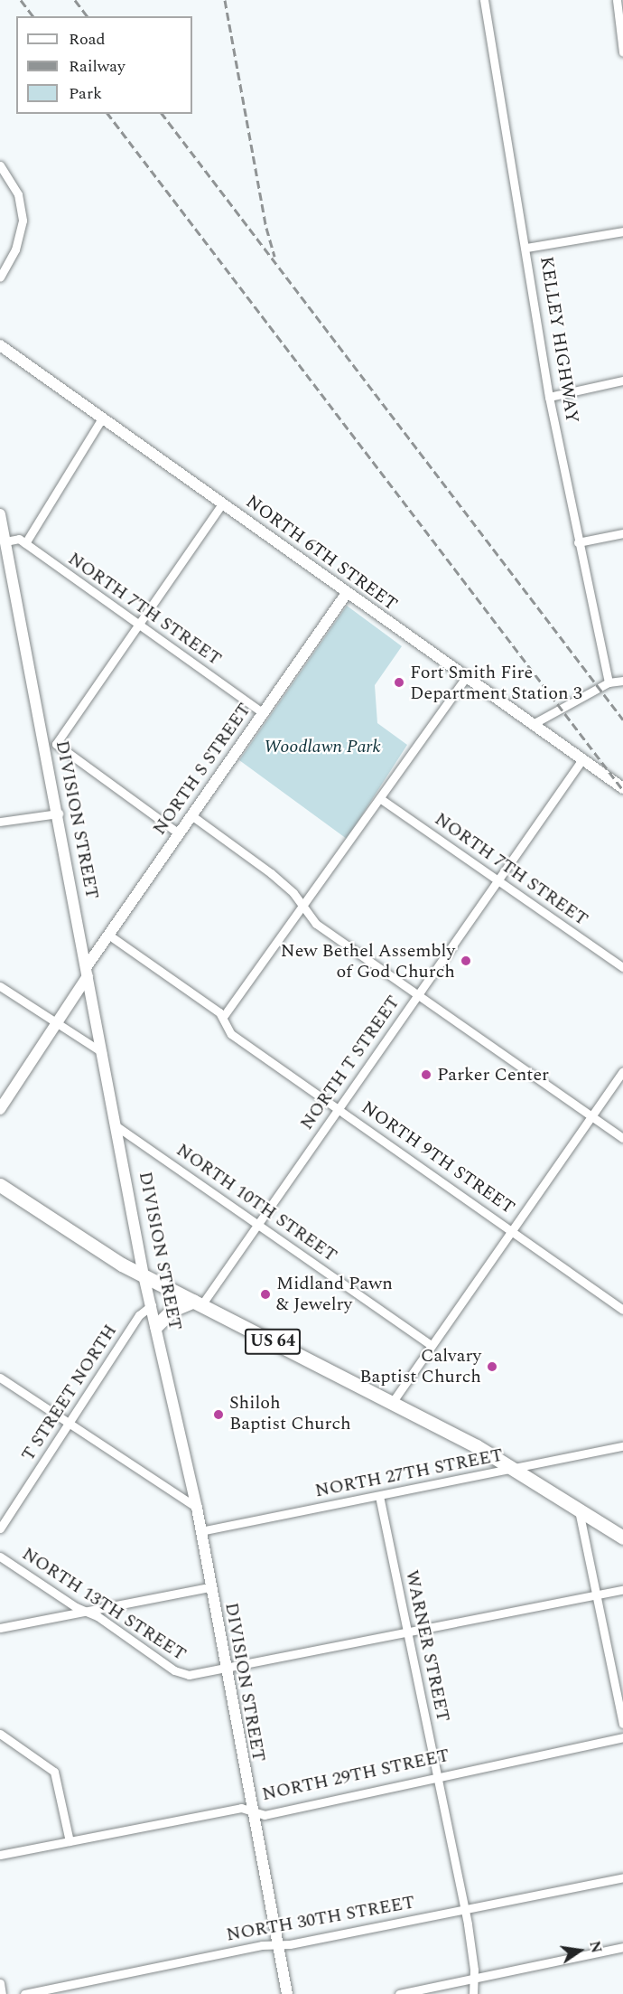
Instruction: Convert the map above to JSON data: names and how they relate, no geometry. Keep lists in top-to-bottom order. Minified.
{"streets":{"main road":["US 64"],"street":["KELLEY HIGHWAY","NORTH 6TH STREET","NORTH 7TH STREET","NORTH S STREET","DIVISION STREET","NORTH T STREET","NORTH 9TH STREET","NORTH 10TH STREET","T STREET NORTH","NORTH 27TH STREET","NORTH 13TH STREET","WARNER STREET","NORTH 29TH STREET","NORTH 30TH STREET"]},"crossings":[["NORTH 6TH STREET","NORTH S STREET"],["NORTH 6TH STREET","NORTH T STREET"],["NORTH 7TH STREET","NORTH S STREET"],["NORTH 7TH STREET","DIVISION STREET"],["NORTH 7TH STREET","NORTH T STREET"],["NORTH S STREET","DIVISION STREET"],["NORTH S STREET","NORTH 9TH STREET"],["DIVISION STREET","NORTH 10TH STREET"],["DIVISION STREET","US 64"],["DIVISION STREET","T STREET NORTH"],["DIVISION STREET","NORTH 27TH STREET"],["DIVISION STREET","NORTH 13TH STREET"],["DIVISION STREET","NORTH 29TH STREET"],["DIVISION STREET","NORTH 30TH STREET"],["NORTH T STREET","NORTH 9TH STREET"],["NORTH T STREET","NORTH 10TH STREET"],["NORTH T STREET","US 64"],["US 64","NORTH 27TH STREET"],["NORTH 27TH STREET","WARNER STREET"],["NORTH 13TH STREET","WARNER STREET"],["WARNER STREET","NORTH 29TH STREET"],["WARNER STREET","NORTH 30TH STREET"]],"parks":["Woodlawn Park"],"places":["Fort Smith Fire Department Station 3","New Bethel Assembly of God Church","Parker Center","Midland Pawn & Jewelry","Calvary Baptist Church","Shiloh Baptist Church"],"legend":["Road","Railway","Park"],"north":"right"}
